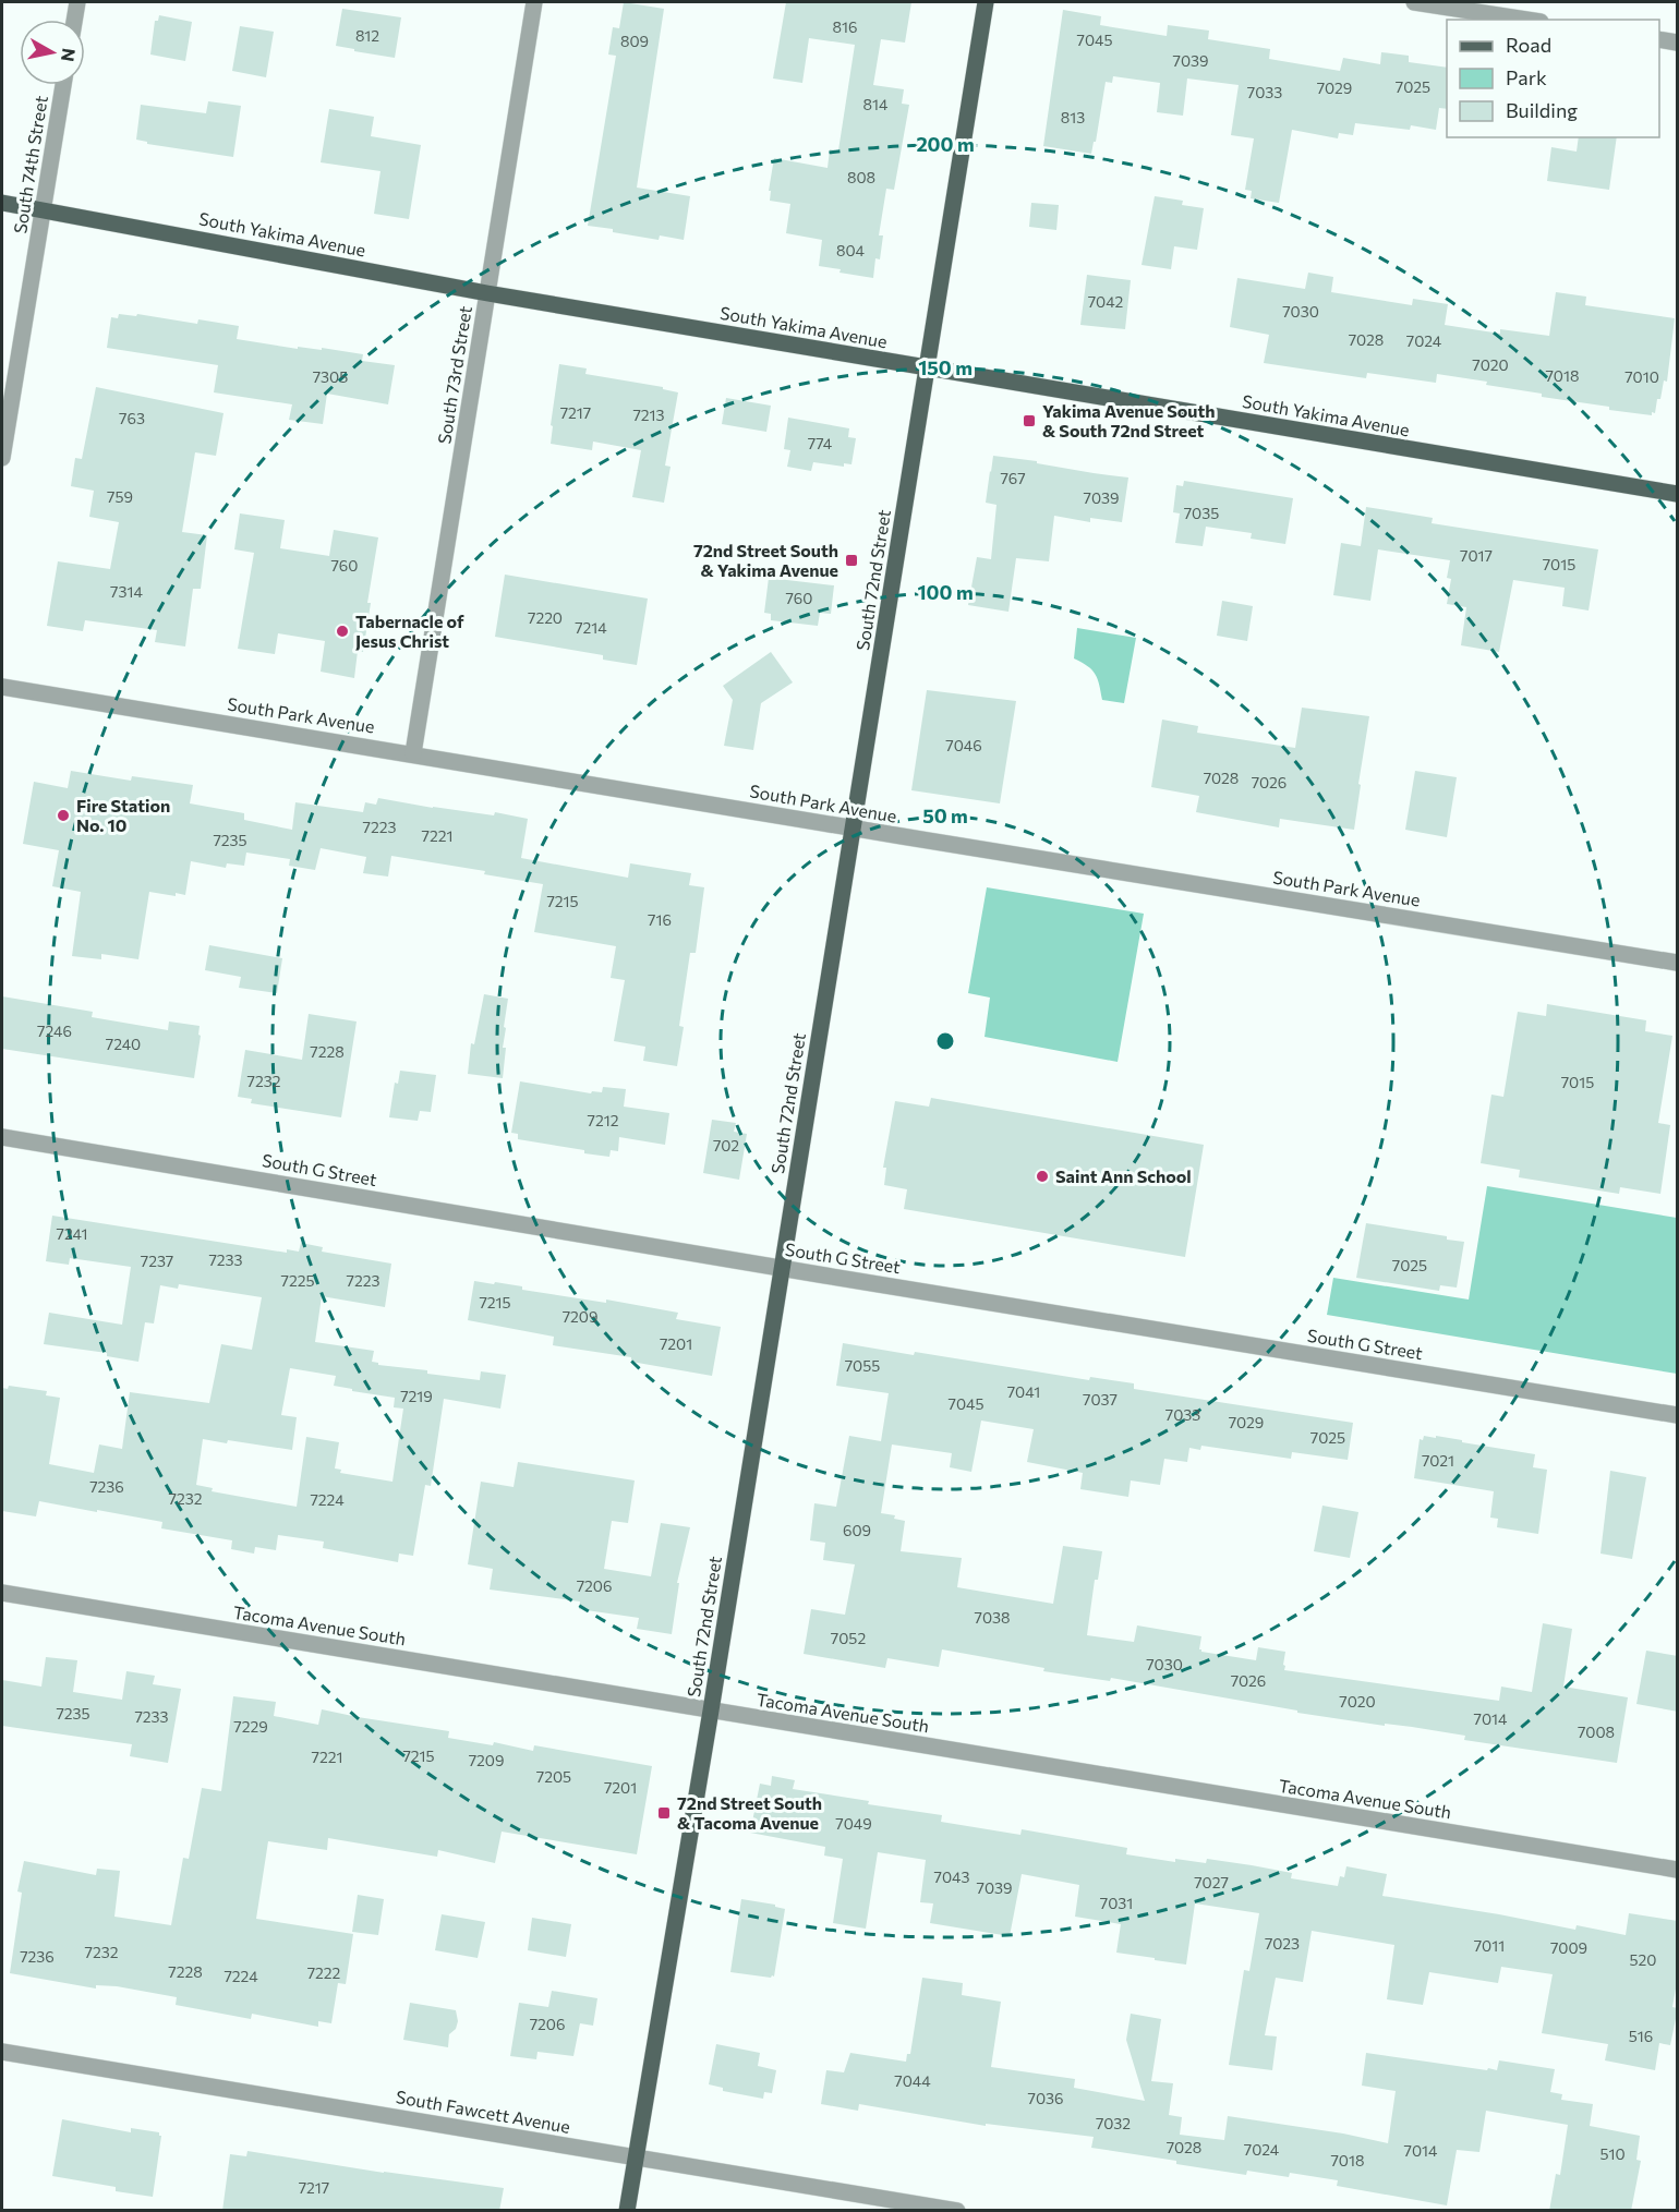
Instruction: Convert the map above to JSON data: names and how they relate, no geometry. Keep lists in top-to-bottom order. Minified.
{"streets":{"main road":["South Yakima Avenue","South 72nd Street"],"street":["South 74th Street","South 73rd Street","South Park Avenue","South G Street","Tacoma Avenue South","South Fawcett Avenue"]},"crossings":[["South 74th Street","South Yakima Avenue"],["South Yakima Avenue","South 73rd Street"],["South Yakima Avenue","South 72nd Street"],["South 73rd Street","South Park Avenue"],["South 72nd Street","South Park Avenue"],["South 72nd Street","South G Street"],["South 72nd Street","Tacoma Avenue South"],["South 72nd Street","South Fawcett Avenue"]],"places":{"transit":["Yakima Avenue South & South 72nd Street","72nd Street South & Yakima Avenue","72nd Street South & Tacoma Avenue"],"other":["Tabernacle of Jesus Christ","Fire Station No. 10","Saint Ann School"]},"house_numbers":["816","812","7045","809","7039","7025","7029","7033","814","813","808","804","7042","7030","7028","7024","7020","7018","7305","7010","7217","7213","763","774","767","759","7039","7035","7017","7015","760","7314","760","7220","7214","7046","7028","7026","7223","7221","7235","7215","716","7246","7240","7228","7232","7015","7212","702","7241","7233","7237","7025","7225","7223","7215","7209","7201","7055","7041","7219","7037","7045","7033","7029","7025","7021","7236","7232","7224","609","7206","7038","7052","7030","7026","7020","7235","7233","7014","7229","7008","7215","7221","7209","7205","7201","7049","7043","7027","7039","7031","7023","7011","7009","7232","7236","520","7228","7222","7224","7206","516","7044","7036","7032","7028","7024","7014","510","7018","7217"],"legend":["Road","Park","Building"],"north":"right","rings":["200 m","150 m","100 m","50 m"]}
